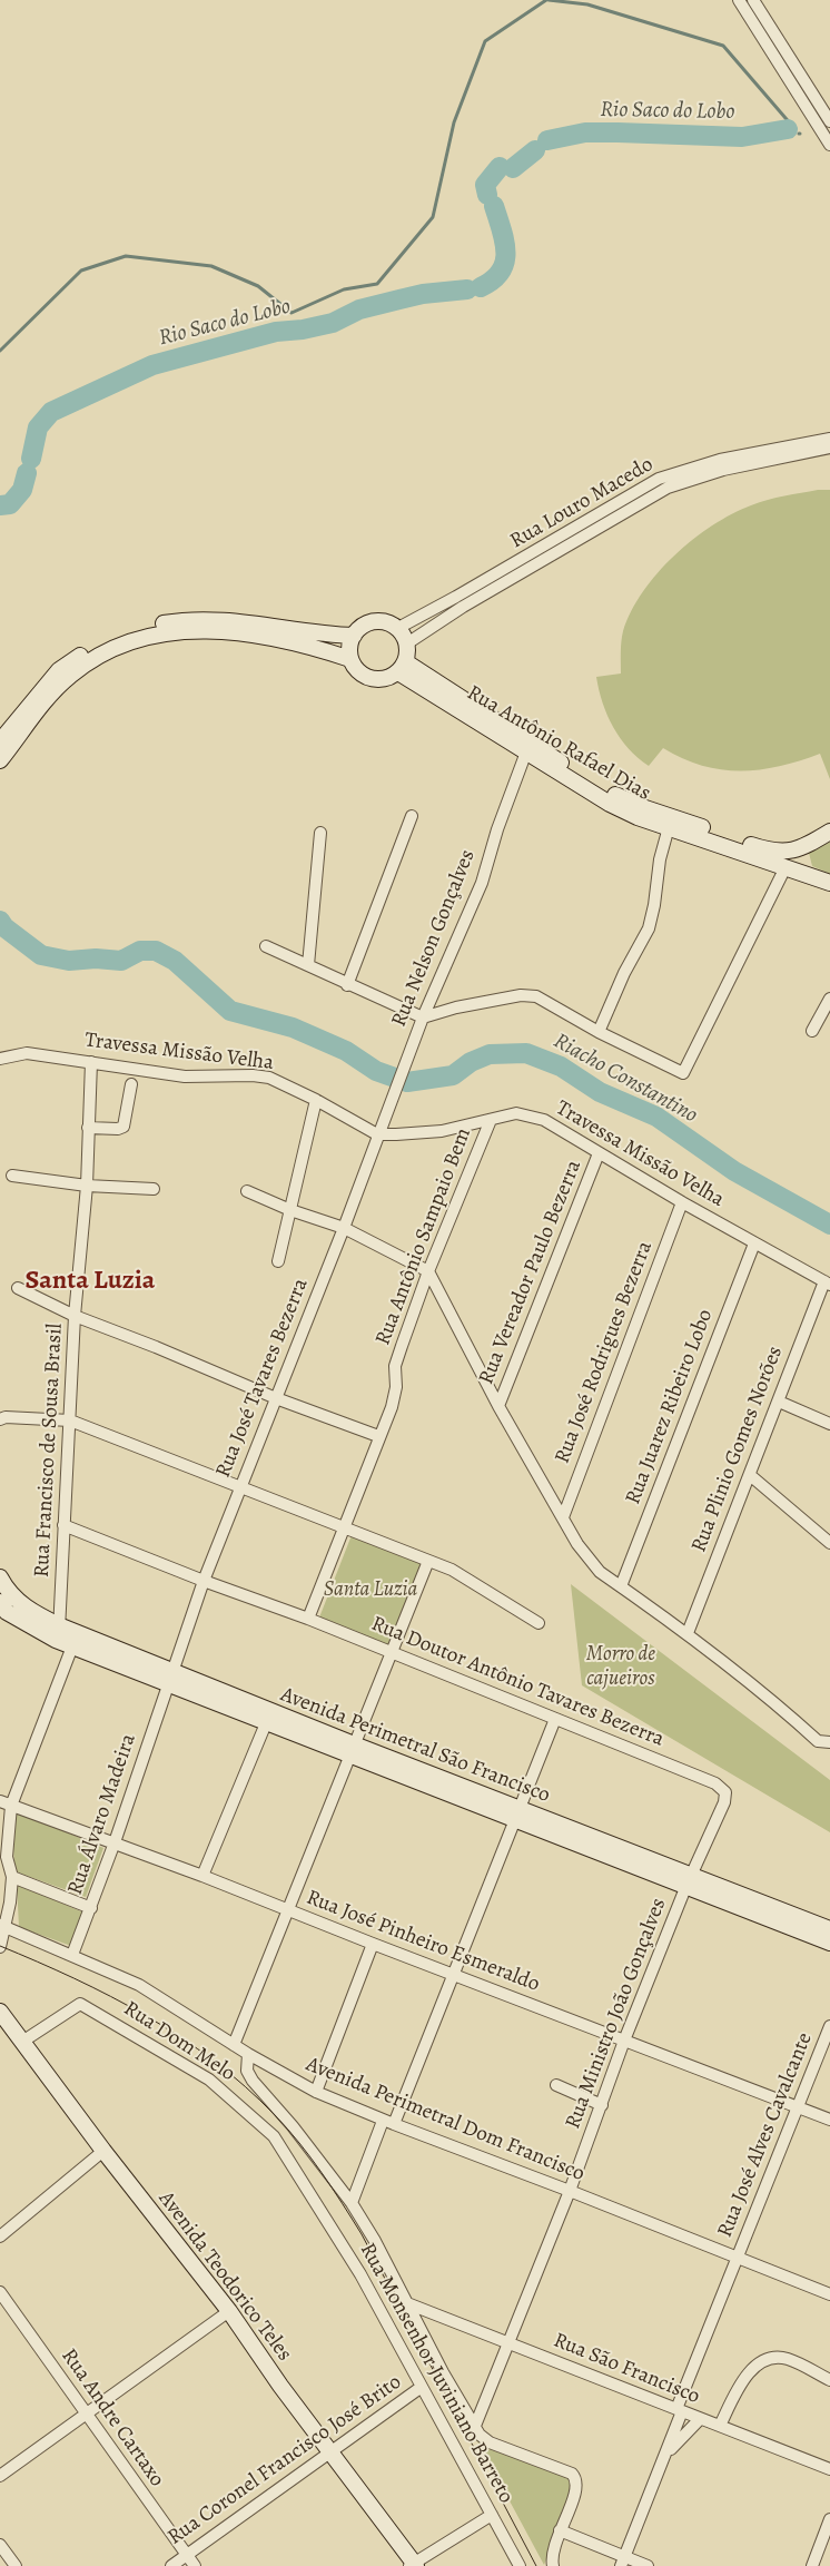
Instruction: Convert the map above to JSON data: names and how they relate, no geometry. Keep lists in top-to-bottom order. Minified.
{"streets":{"main road":["Rua Antônio Rafael Dias","Avenida Perimetral São Francisco","Avenida Teodorico Teles"],"street":["Rua Louro Macedo","Rua Nelson Gonçalves","Travessa Missão Velha","Rua Antônio Sampaio Bem","Rua Vereador Paulo Bezerra","Rua José Rodrigues Bezerra","Rua José Tavares Bezerra","Rua Juarez Ribeiro Lobo","Rua Plinio Gomes Norões","Rua Francisco de Sousa Brasil","Rua Doutor Antônio Tavares Bezerra","Rua Álvaro Madeira","Rua José Pinheiro Esmeraldo","Rua Ministro João Gonçalves","Rua Dom Melo","Avenida Perimetral Dom Francisco","Rua José Alves Cavalcante","Rua São Francisco","Rua Monsenhor Juviniano Barreto","Rua Andre Cartaxo","Rua Coronel Francisco José Brito"]},"crossings":[["Rua Louro Macedo","Rua Antônio Rafael Dias"],["Rua Antônio Rafael Dias","Rua Nelson Gonçalves"],["Rua Nelson Gonçalves","Rua José Tavares Bezerra"],["Travessa Missão Velha","Rua Antônio Sampaio Bem"],["Travessa Missão Velha","Rua Vereador Paulo Bezerra"],["Travessa Missão Velha","Rua José Rodrigues Bezerra"],["Travessa Missão Velha","Rua José Tavares Bezerra"],["Travessa Missão Velha","Rua Juarez Ribeiro Lobo"],["Travessa Missão Velha","Rua Plinio Gomes Norões"],["Travessa Missão Velha","Rua Francisco de Sousa Brasil"],["Rua Antônio Sampaio Bem","Rua Doutor Antônio Tavares Bezerra"],["Rua José Tavares Bezerra","Rua Doutor Antônio Tavares Bezerra"],["Rua José Tavares Bezerra","Avenida Perimetral São Francisco"],["Rua José Tavares Bezerra","Rua Álvaro Madeira"],["Rua Francisco de Sousa Brasil","Rua Doutor Antônio Tavares Bezerra"],["Rua Francisco de Sousa Brasil","Avenida Perimetral São Francisco"],["Rua Doutor Antônio Tavares Bezerra","Rua Ministro João Gonçalves"],["Avenida Perimetral São Francisco","Rua Álvaro Madeira"],["Avenida Perimetral São Francisco","Rua Ministro João Gonçalves"],["Rua Álvaro Madeira","Rua José Pinheiro Esmeraldo"],["Rua Álvaro Madeira","Avenida Perimetral Dom Francisco"],["Rua José Pinheiro Esmeraldo","Rua Ministro João Gonçalves"],["Rua José Pinheiro Esmeraldo","Rua José Alves Cavalcante"],["Rua Ministro João Gonçalves","Avenida Perimetral Dom Francisco"],["Rua Ministro João Gonçalves","Rua São Francisco"],["Rua Dom Melo","Avenida Teodorico Teles"],["Rua Dom Melo","Rua Monsenhor Juviniano Barreto"],["Avenida Perimetral Dom Francisco","Rua José Alves Cavalcante"],["Rua José Alves Cavalcante","Rua São Francisco"],["Avenida Teodorico Teles","Rua Coronel Francisco José Brito"],["Rua Monsenhor Juviniano Barreto","Rua Coronel Francisco José Brito"],["Rua Andre Cartaxo","Rua Coronel Francisco José Brito"]],"districts":["Santa Luzia"],"water":["Rio Saco do Lobo","Riacho Constantino"],"parks":["Santa Luzia","Morro de cajueiros"]}
